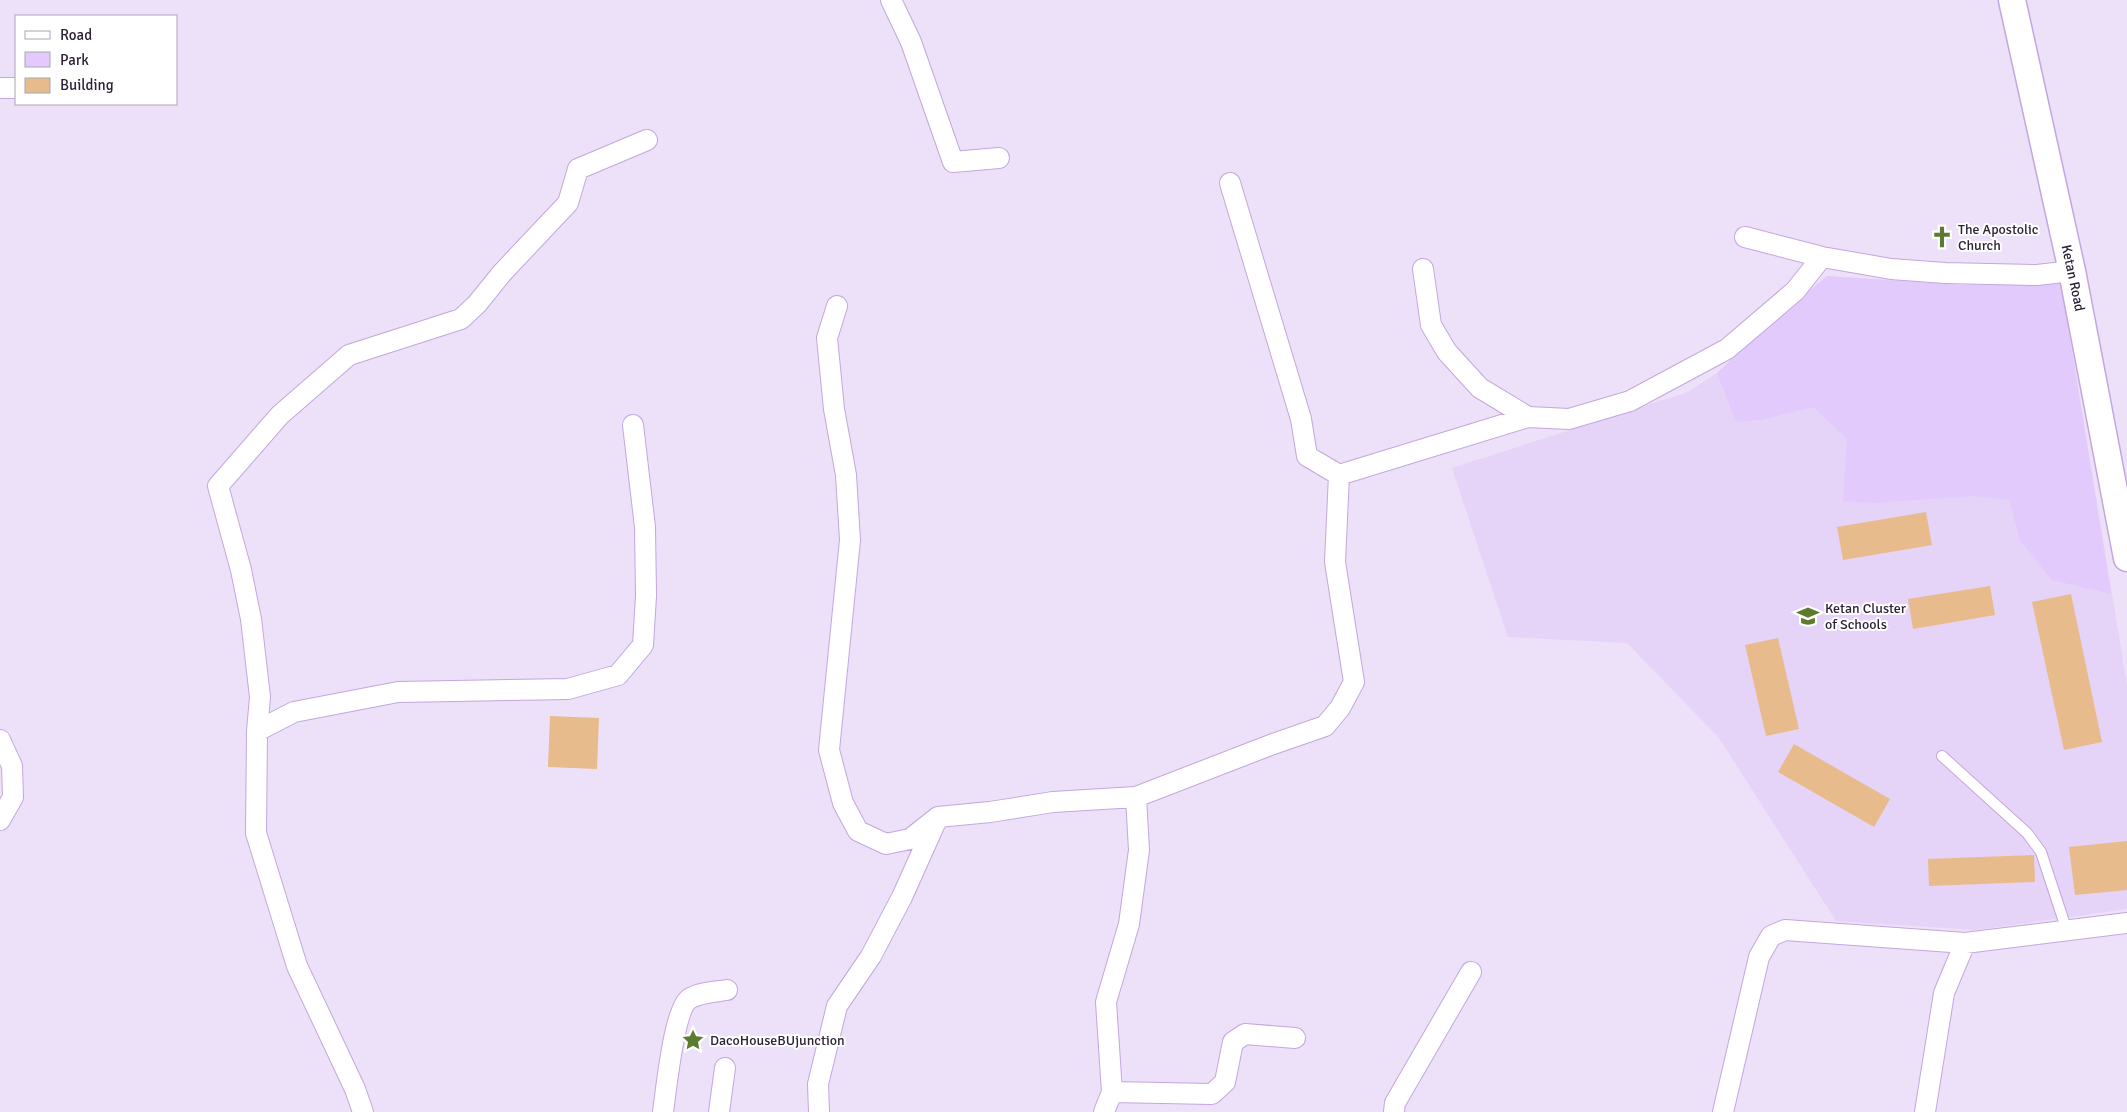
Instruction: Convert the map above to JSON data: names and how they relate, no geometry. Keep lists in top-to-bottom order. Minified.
{"streets":{"street":["Ketan Road"]},"places":{"church":["The Apostolic Church"],"school or university":["Ketan Cluster of Schools"],"place":["DacoHouseBUjunction"]},"legend":["Road","Park","Building"]}
